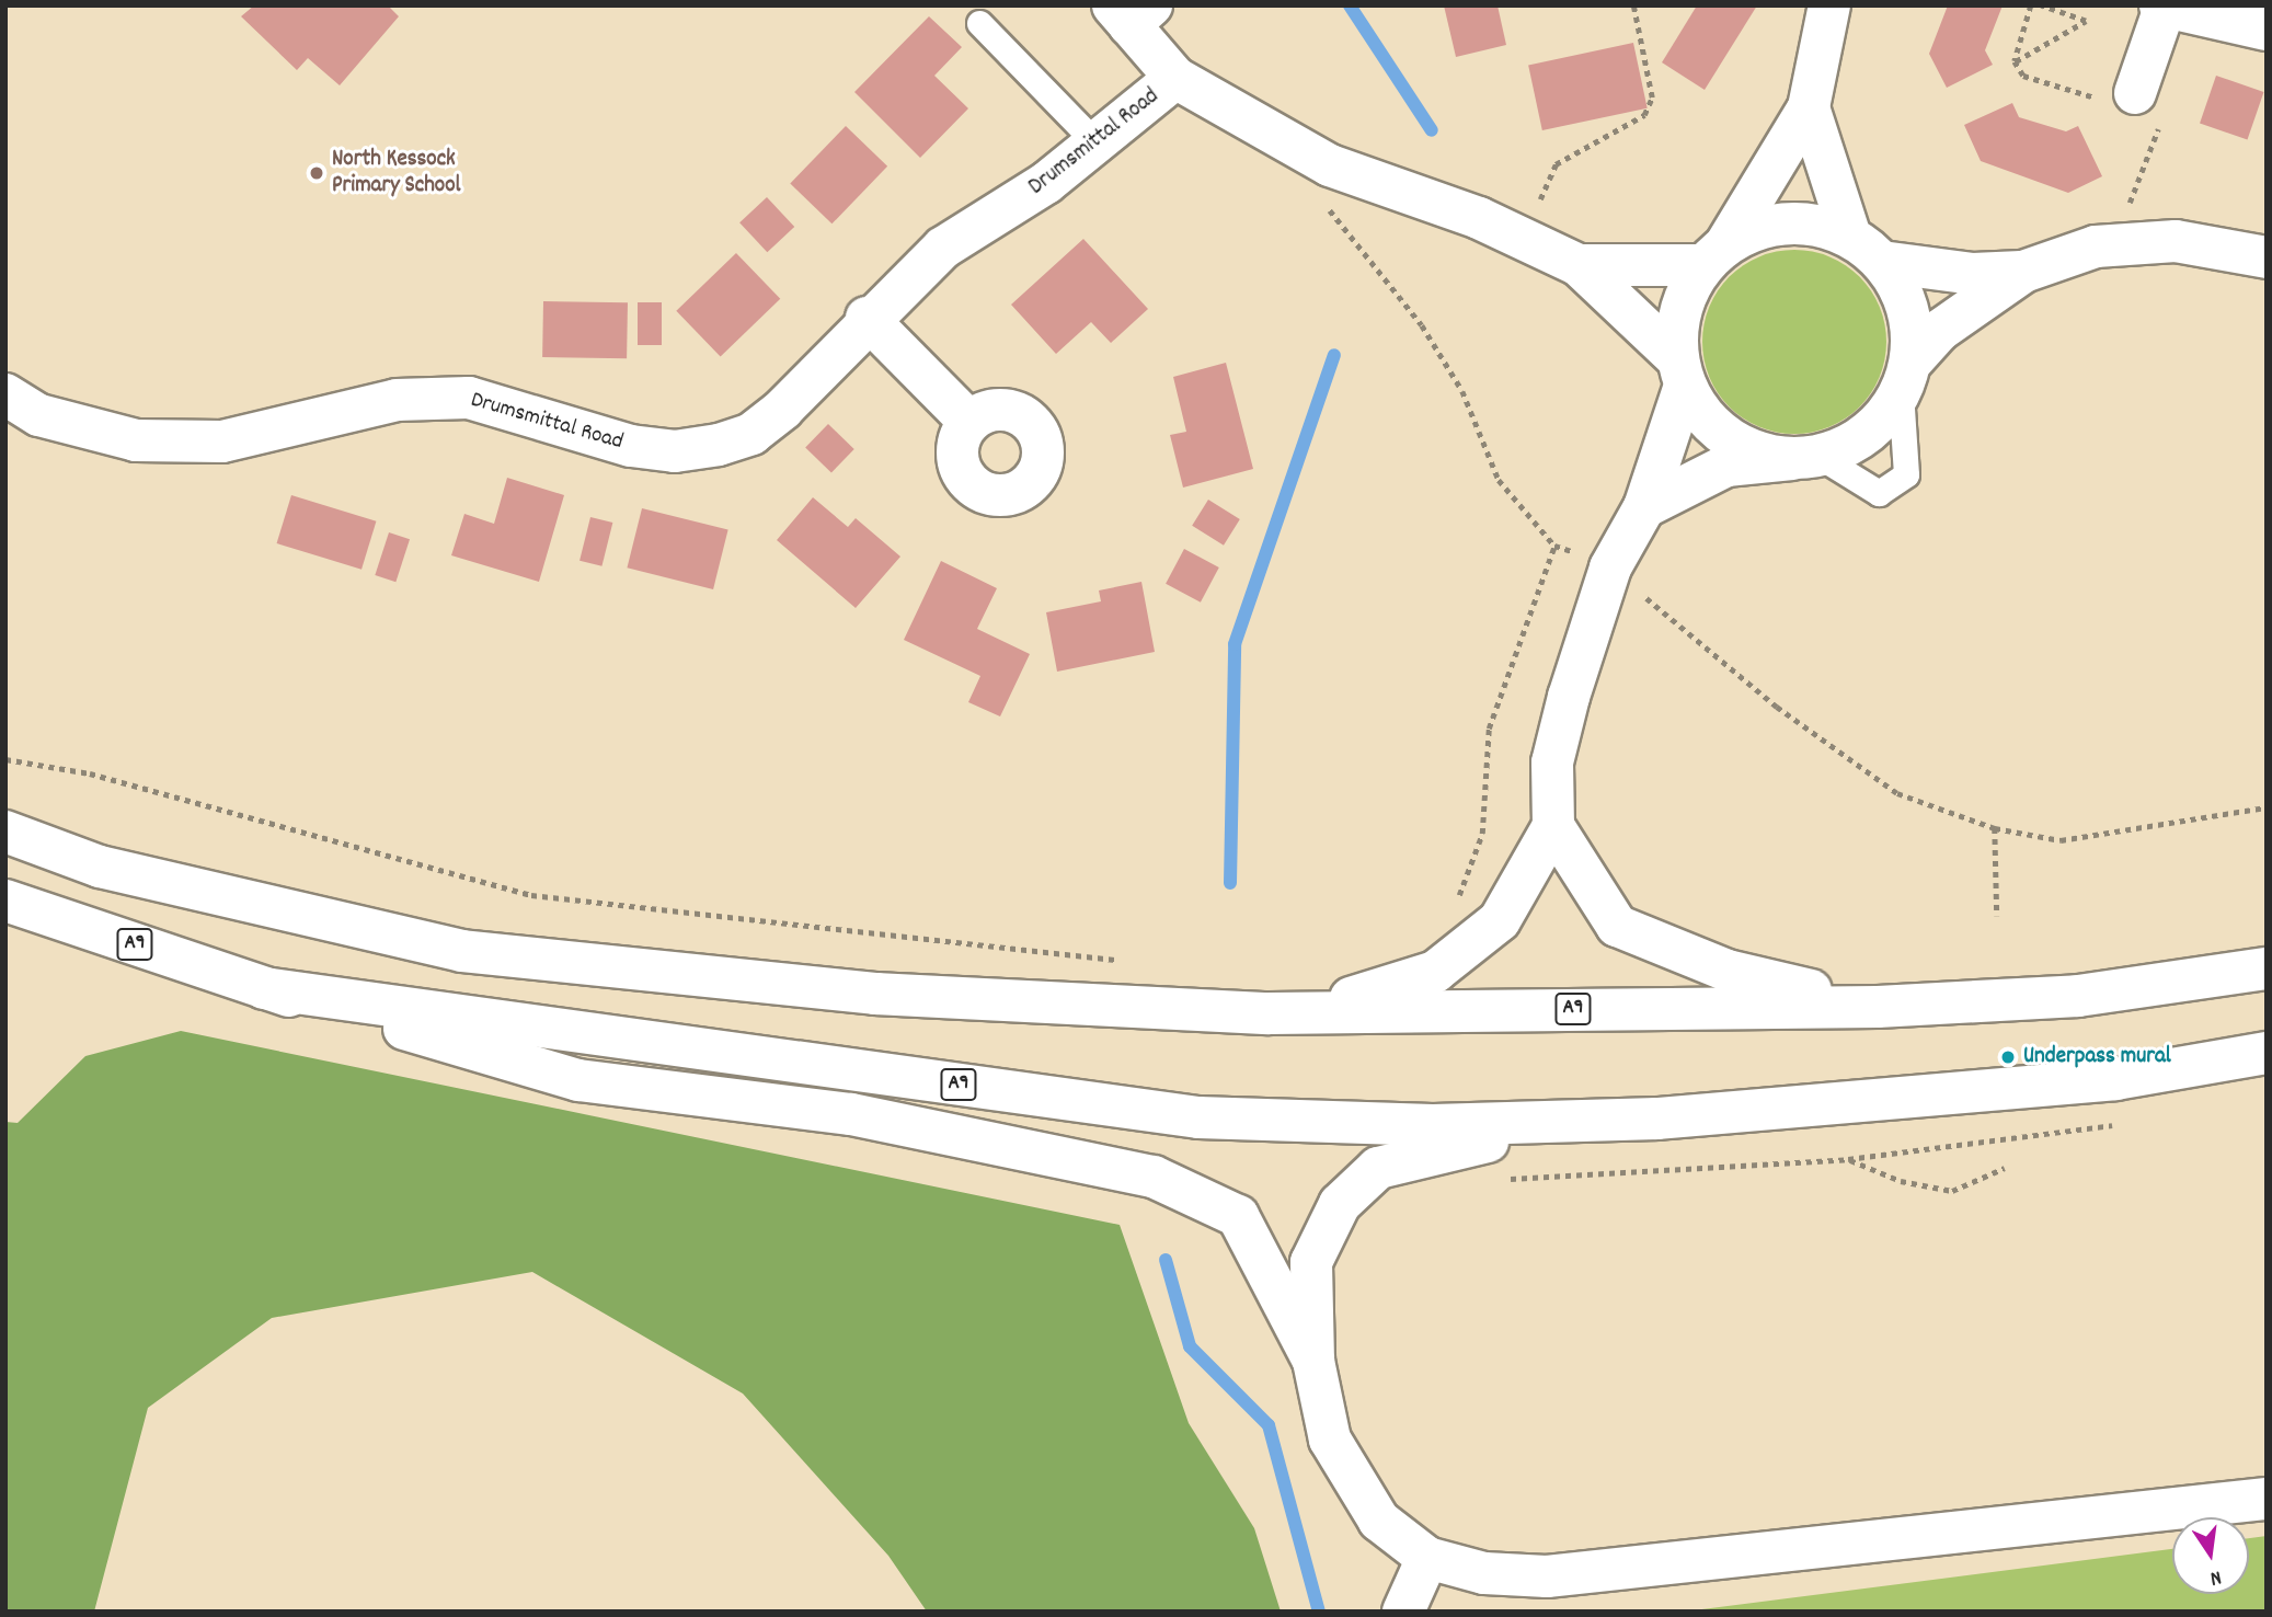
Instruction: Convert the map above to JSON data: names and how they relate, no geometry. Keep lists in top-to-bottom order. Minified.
{"streets":{"main road":["Drumsmittal Road","A9"]},"places":["North Kessock Primary School","Underpass mural"],"north":"bottom"}
